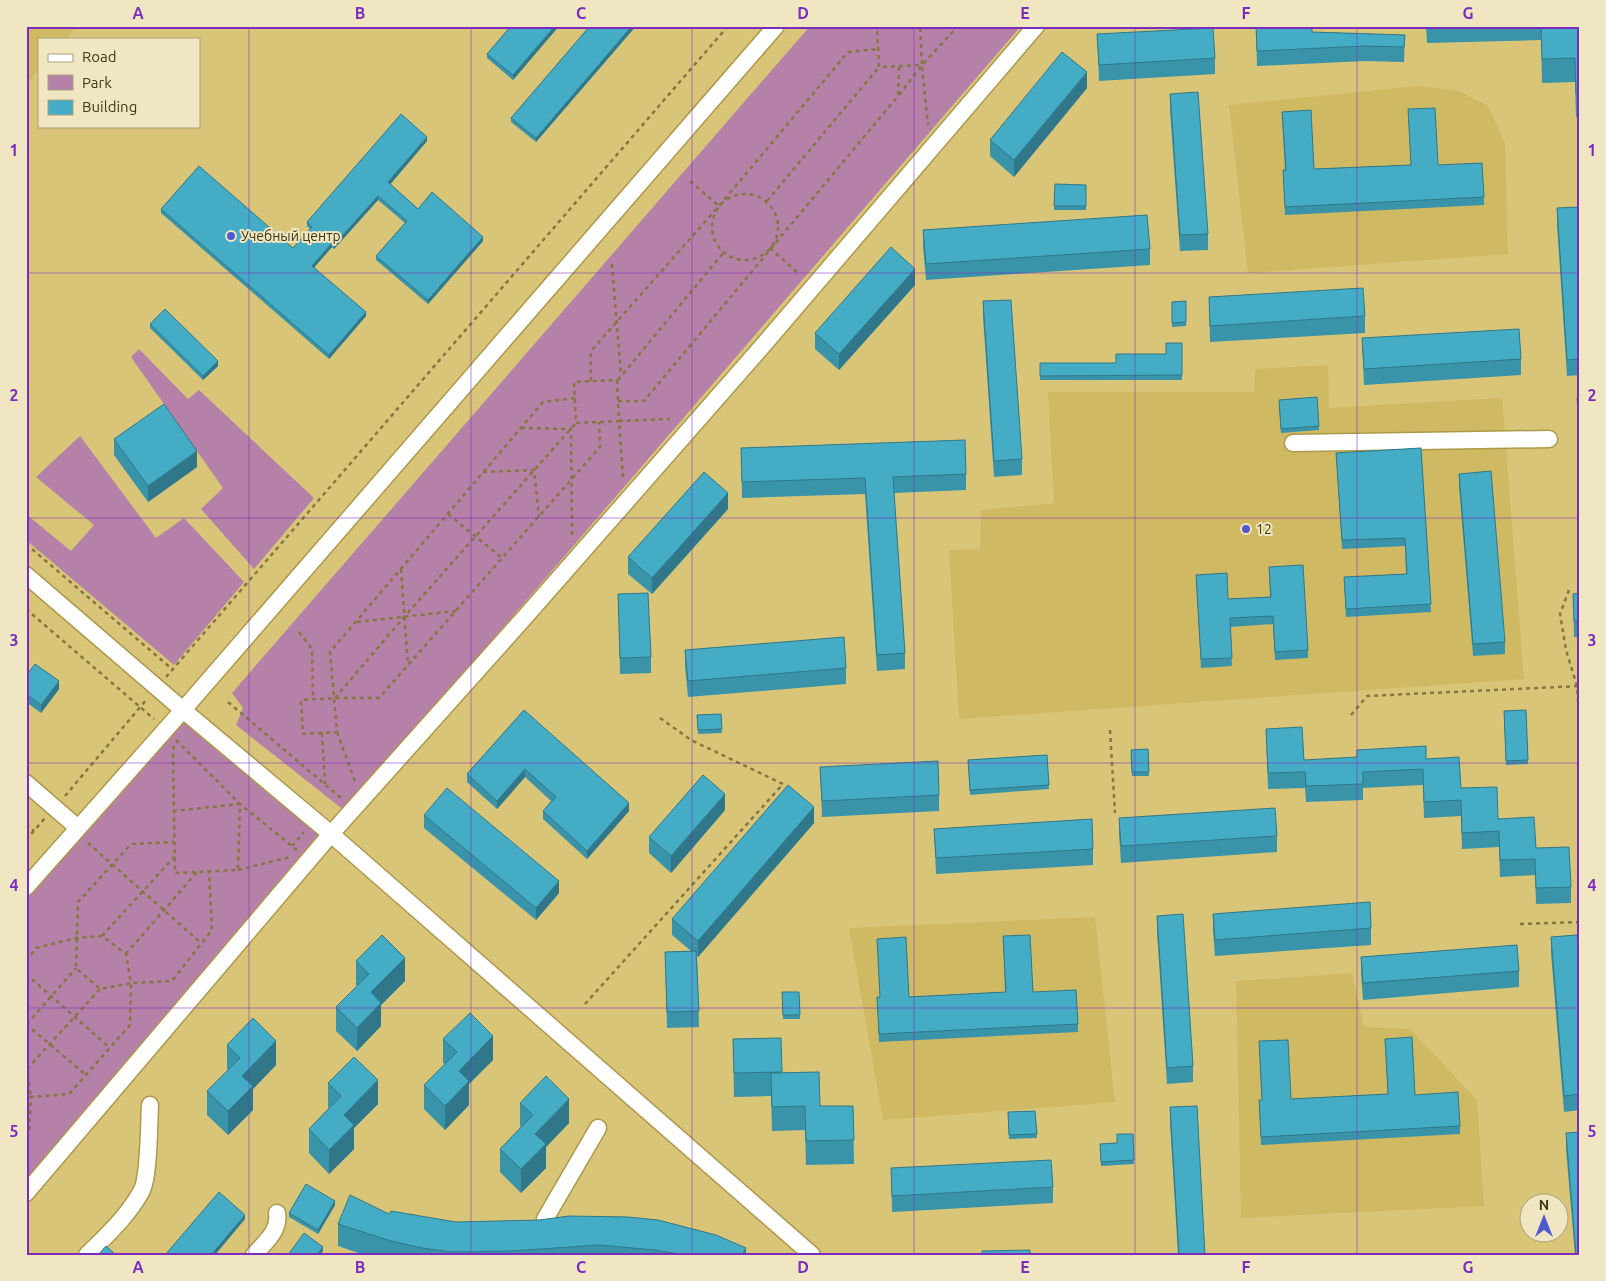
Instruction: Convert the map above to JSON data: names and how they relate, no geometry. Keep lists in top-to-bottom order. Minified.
{"places":["Учебный центр","12"],"legend":["Road","Park","Building"],"north":"top","grid":{"columns":["A","B","C","D","E","F","G"],"rows":["1","2","3","4","5"]}}
